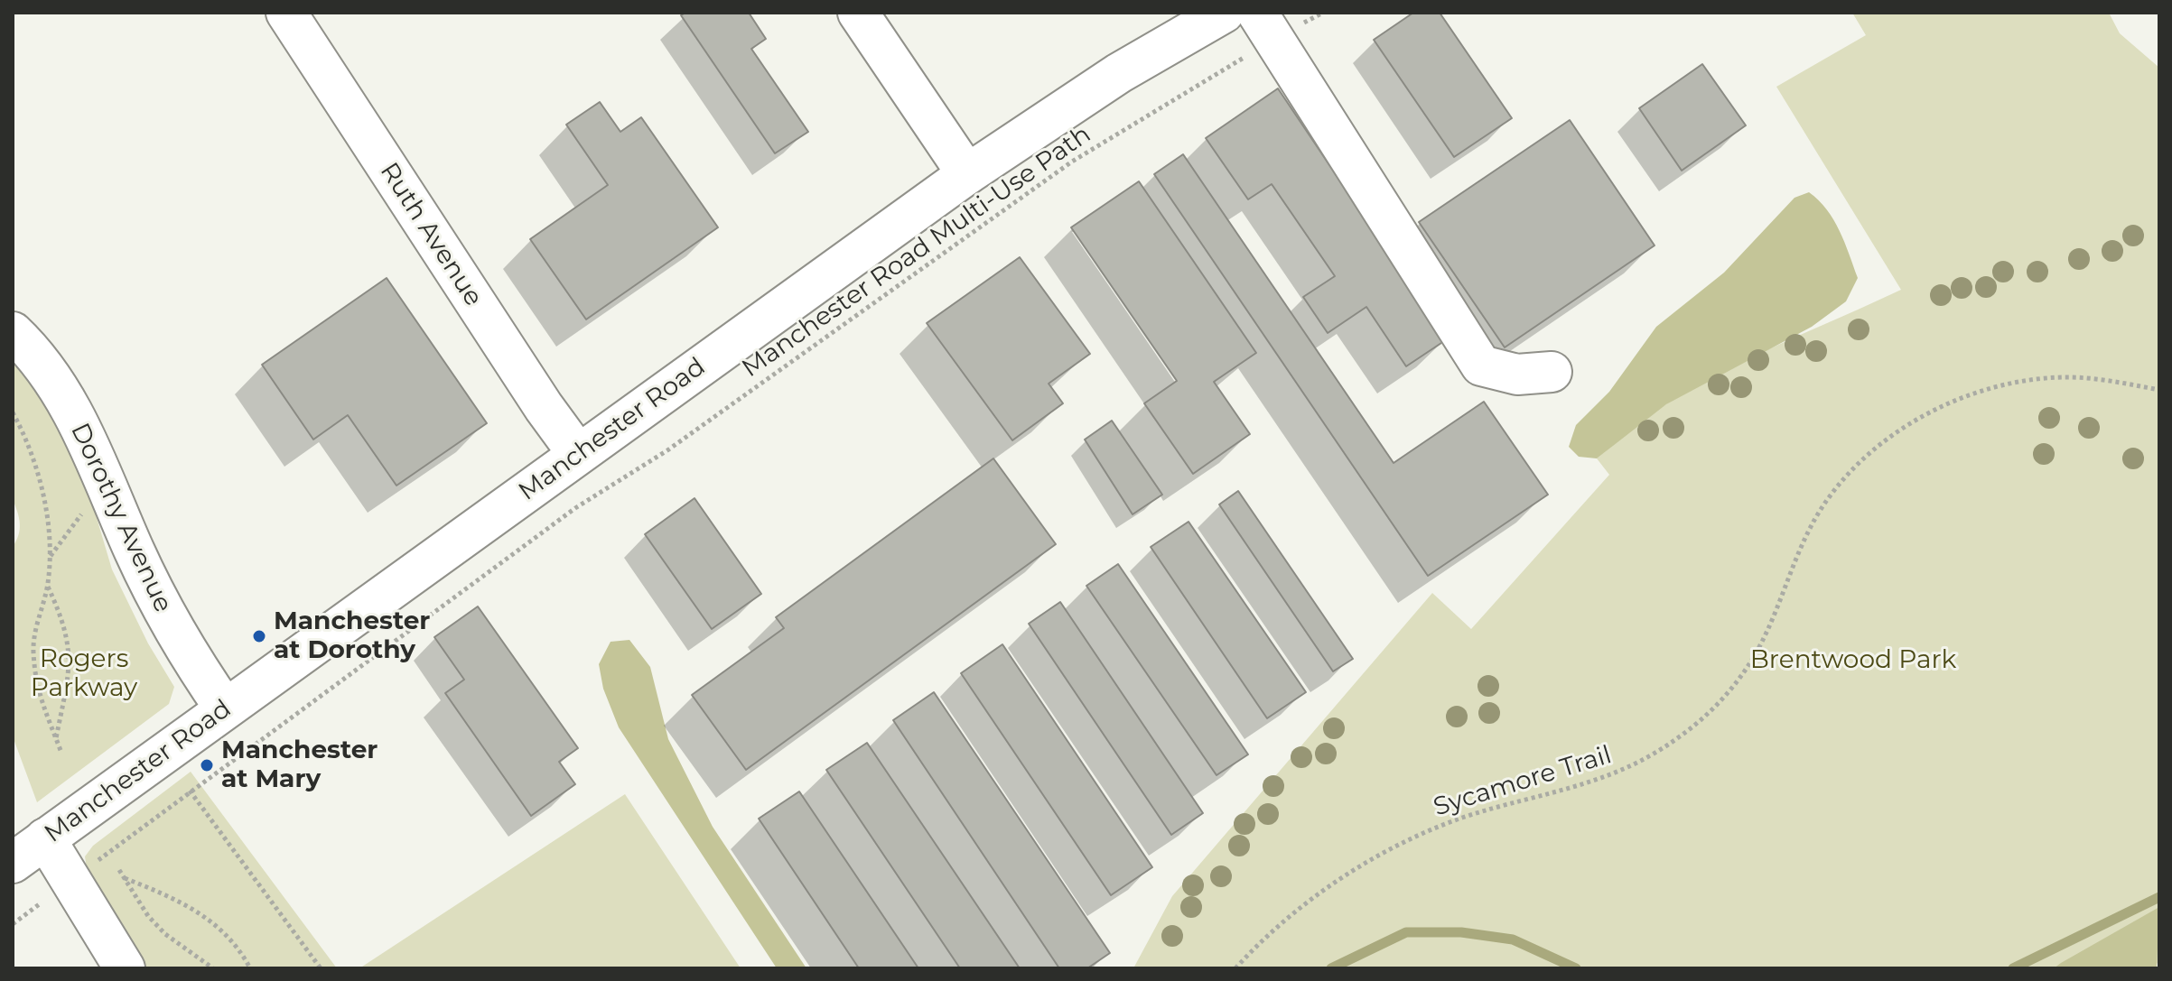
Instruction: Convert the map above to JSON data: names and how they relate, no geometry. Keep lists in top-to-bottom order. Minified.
{"streets":{"main road":["Ruth Avenue","Manchester Road","Dorothy Avenue"],"path":["Manchester Road Multi-Use Path","Sycamore Trail"]},"crossings":[["Ruth Avenue","Manchester Road"],["Manchester Road","Dorothy Avenue"]],"parks":["Rogers Parkway","Brentwood Park"],"places":["Manchester at Dorothy","Manchester at Mary"]}
